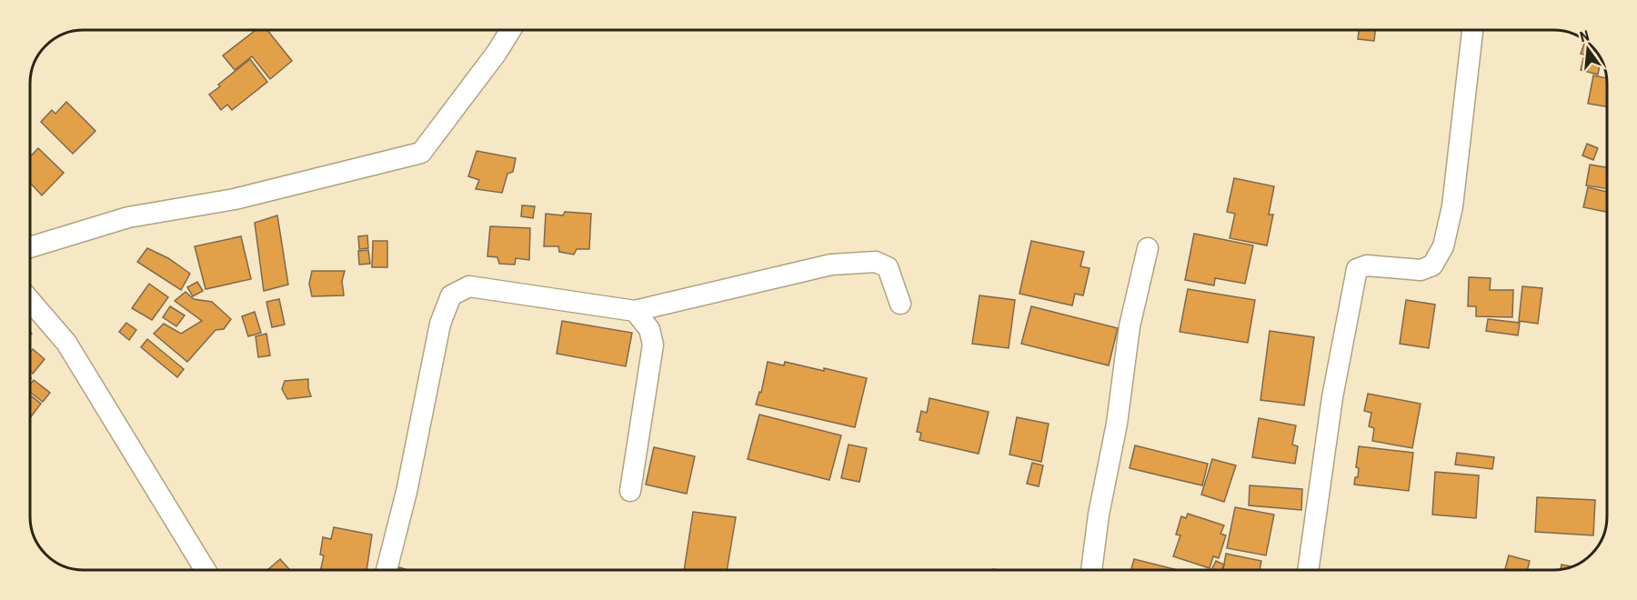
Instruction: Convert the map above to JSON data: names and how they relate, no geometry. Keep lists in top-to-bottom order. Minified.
{"north":"top"}
